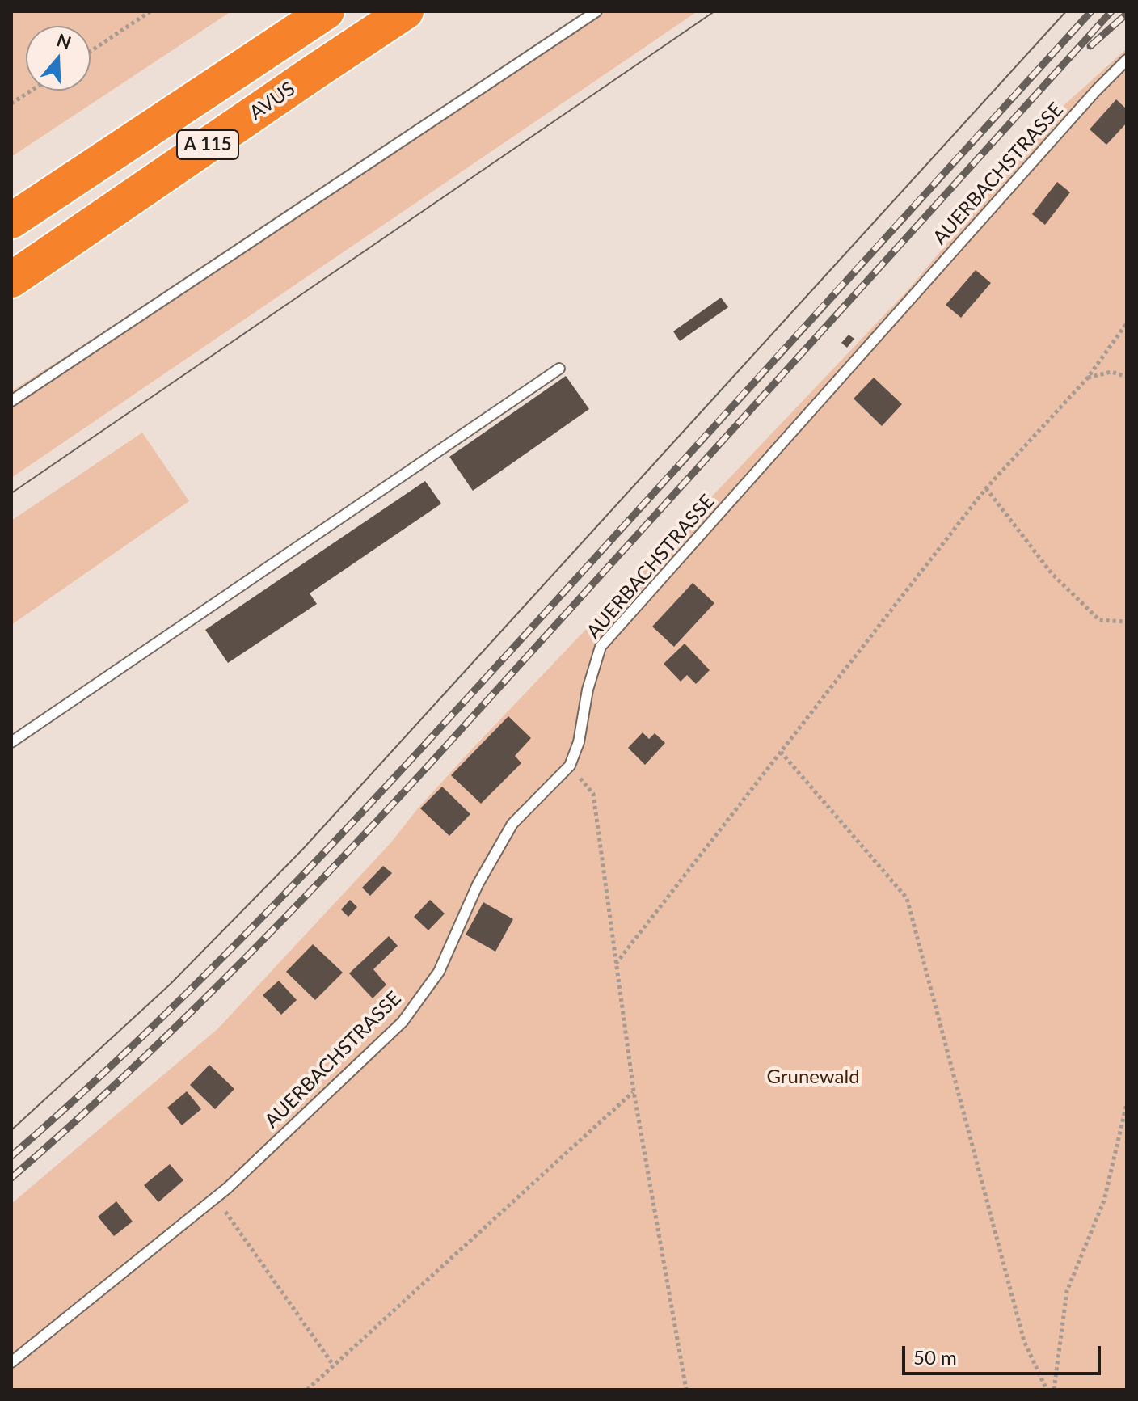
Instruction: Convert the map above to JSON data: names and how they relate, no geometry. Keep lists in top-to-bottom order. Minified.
{"streets":{"highway":["AVUS","A 115"],"lane":["AUERBACHSTRASSE"]},"parks":["Grunewald"],"scale_bar":"50 m","north":"top"}
